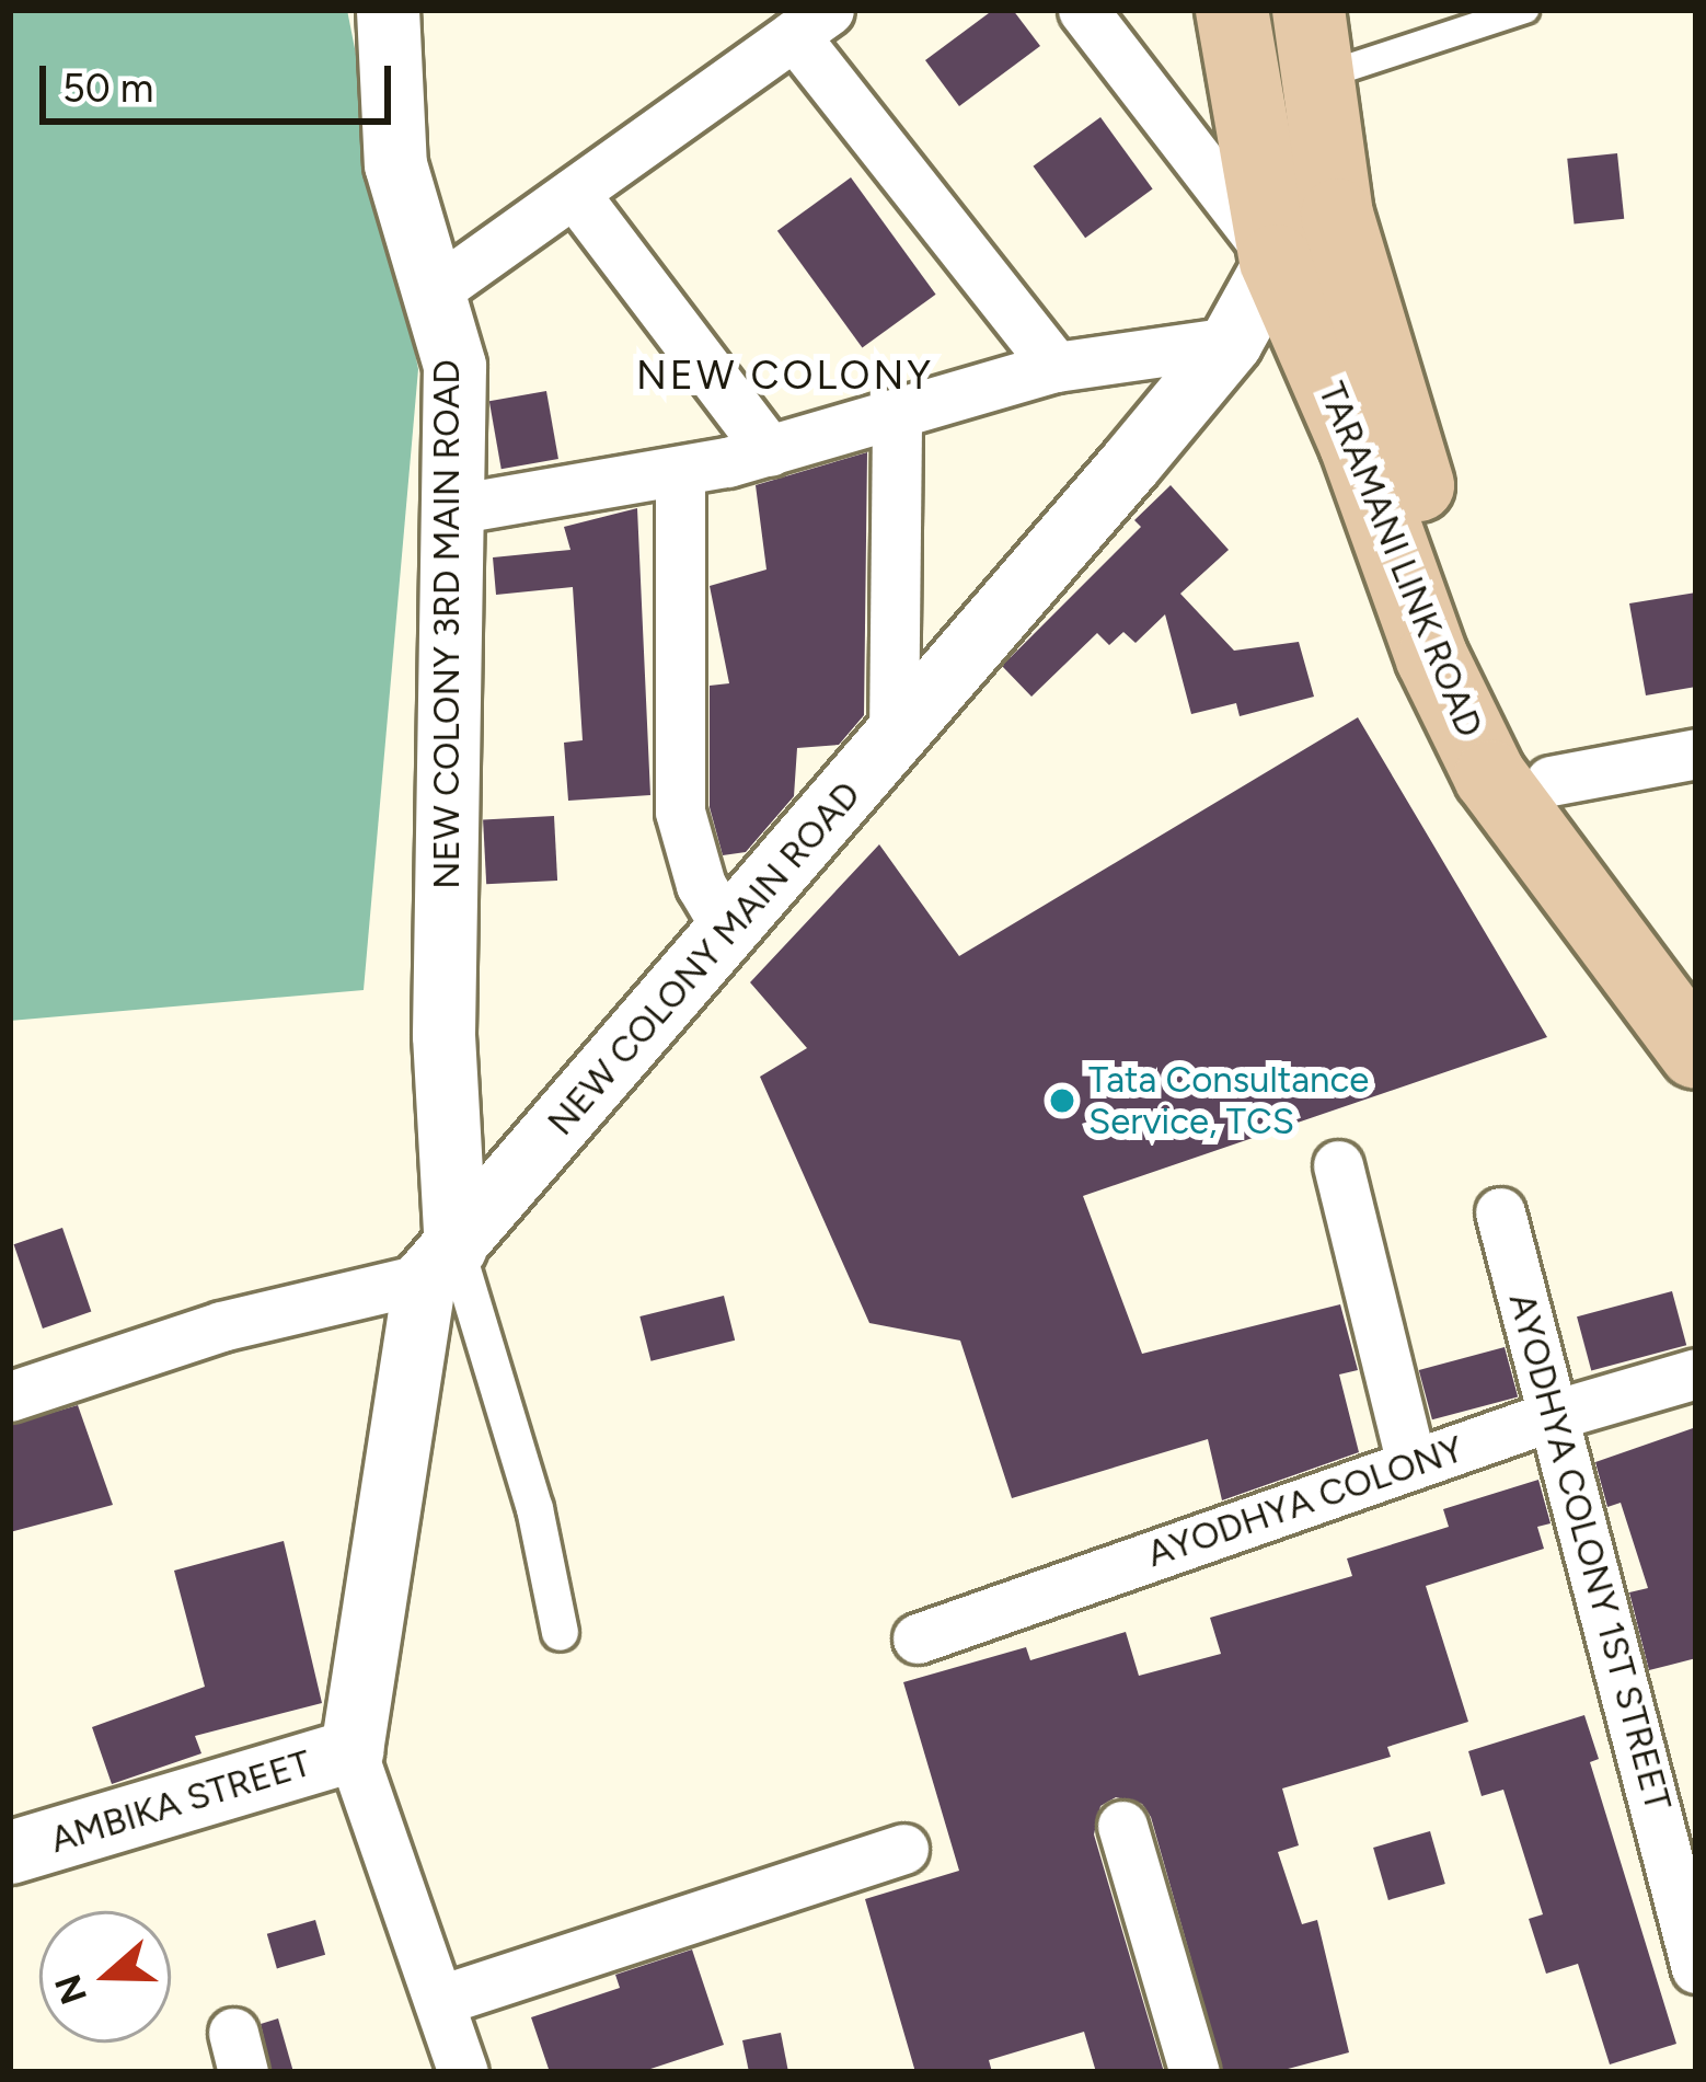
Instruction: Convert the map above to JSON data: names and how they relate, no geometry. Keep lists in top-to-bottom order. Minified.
{"streets":{"main road":["TARAMANI LINK ROAD"],"street":["NEW COLONY 3RD MAIN ROAD","NEW COLONY MAIN ROAD","AYODHYA COLONY","AYODHYA COLONY 1ST STREET","AMBIKA STREET"]},"crossings":[["TARAMANI LINK ROAD","NEW COLONY MAIN ROAD"],["NEW COLONY 3RD MAIN ROAD","NEW COLONY MAIN ROAD"],["AYODHYA COLONY","AYODHYA COLONY 1ST STREET"]],"districts":["NEW COLONY"],"places":["Tata Consultance Service, TCS"],"scale_bar":"50 m","north":"left"}
